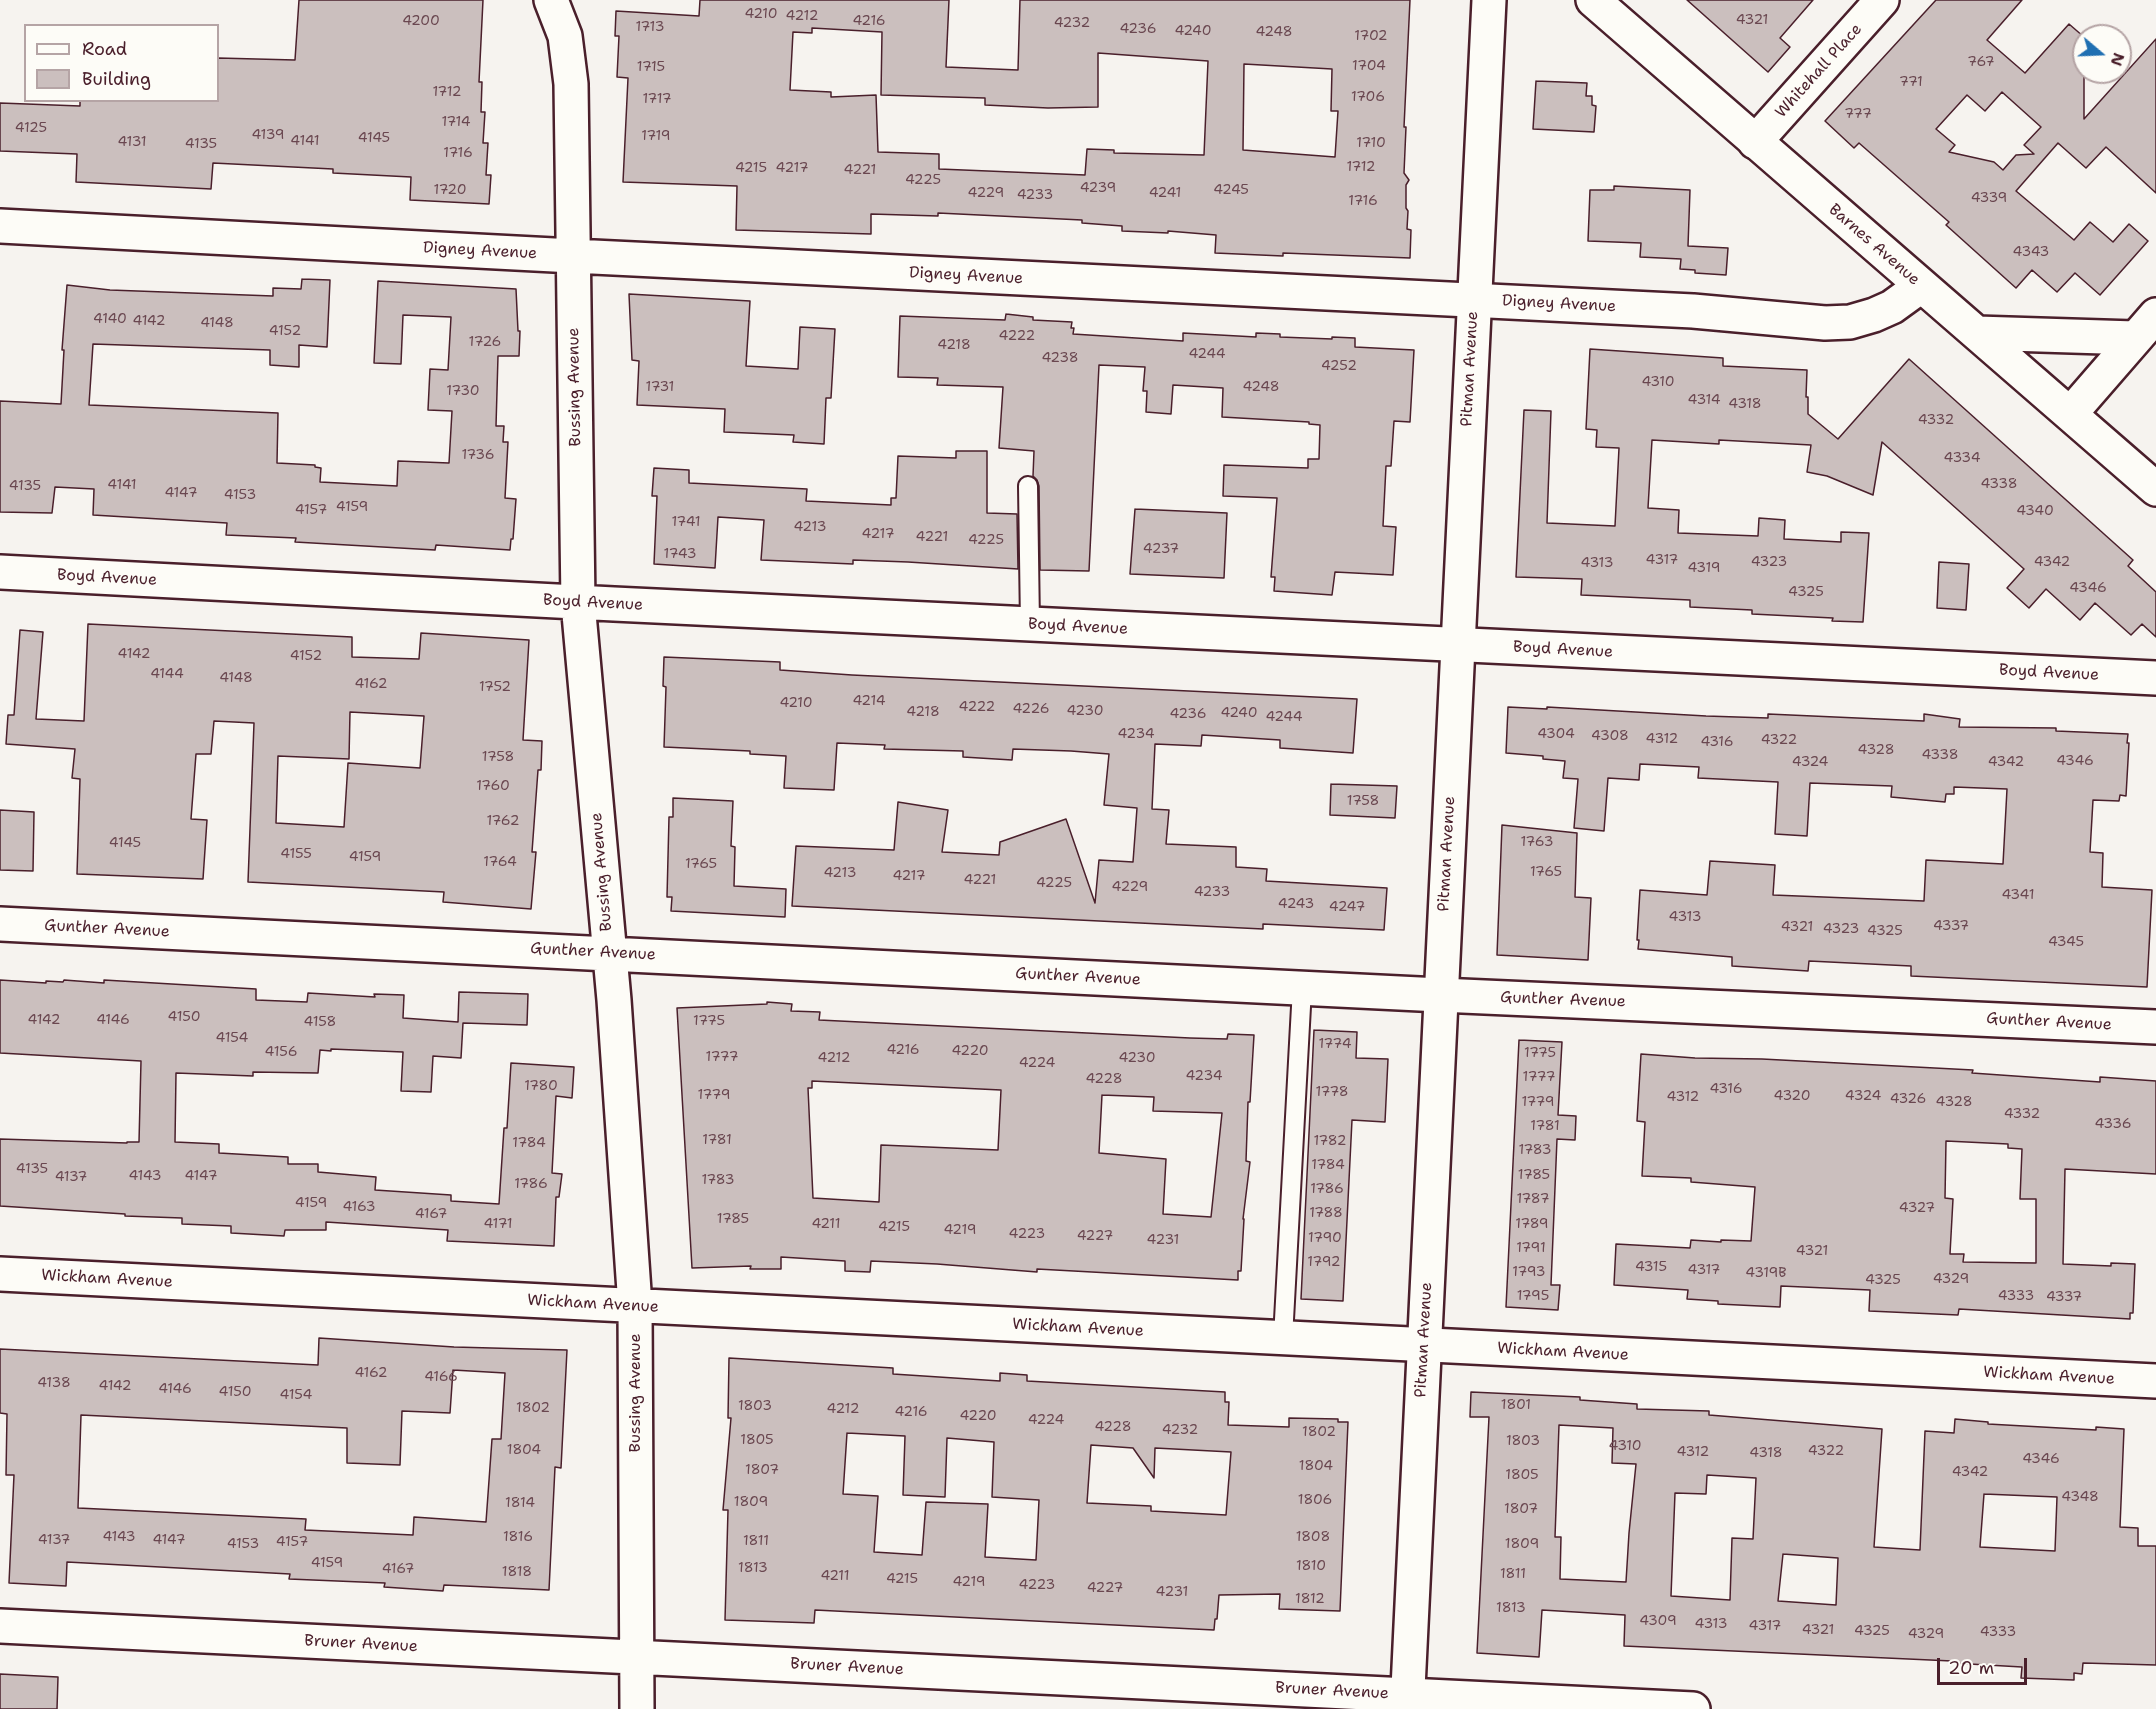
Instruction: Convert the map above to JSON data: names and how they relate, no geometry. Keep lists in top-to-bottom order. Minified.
{"streets":{"street":["Whitehall Place","Barnes Avenue","Digney Avenue","Pitman Avenue","Bussing Avenue","Boyd Avenue","Gunther Avenue","Wickham Avenue","Bruner Avenue"]},"crossings":[["Whitehall Place","Barnes Avenue"],["Barnes Avenue","Digney Avenue"],["Digney Avenue","Pitman Avenue"],["Digney Avenue","Bussing Avenue"],["Pitman Avenue","Boyd Avenue"],["Pitman Avenue","Gunther Avenue"],["Pitman Avenue","Wickham Avenue"],["Pitman Avenue","Bruner Avenue"],["Bussing Avenue","Boyd Avenue"],["Bussing Avenue","Gunther Avenue"],["Bussing Avenue","Wickham Avenue"],["Bussing Avenue","Bruner Avenue"]],"house_numbers":["4210","4212","4321","4200","4216","4232","1713","4236","4240","4248","1702","767","1704","1715","771","1712","1706","1717","777","1714","4125","4139","1719","4145","4141","4131","1710","4135","1716","1712","4215","4217","4221","4225","4239","1720","4245","4229","4241","4233","4339","1716","4343","4140","4142","4148","4152","4222","1726","4218","4244","4238","4252","4310","1731","4248","1730","4314","4318","4332","1736","4334","4338","4141","4135","4147","4153","4159","4157","4340","1741","4213","4217","4221","4225","4237","1743","4317","4323","4342","4313","4319","4346","4325","4142","4152","4144","4148","4162","1752","4214","4210","4222","4226","4230","4218","4240","4236","4244","4234","4304","4308","4312","4322","4316","4328","4338","1758","4346","4324","4342","1760","1758","1762","1763","4145","4155","4159","1764","1765","1765","4213","4217","4221","4225","4229","4233","4341","4243","4247","4313","4337","4321","4323","4325","4345","4150","4142","4146","1775","4158","4154","1774","4216","4220","4156","1775","1777","4212","4230","4224","4234","1777","4228","1780","4316","1778","1779","4320","4324","4312","4326","1779","4328","4332","4336","1781","1781","1782","1784","1783","1784","4135","1785","4143","4147","4137","1783","1786","1786","1787","4159","4163","4327","1788","4167","1785","4171","4211","1789","4215","4219","4223","4227","1790","4231","1791","4321","1792","4315","4317","1793","4319B","4329","4325","1795","4333","4337","4162","4166","4138","4142","4146","4150","4154","1801","1803","1802","4212","4216","4220","4224","4228","4232","1802","1805","1803","4310","1804","4322","4312","4318","4346","1804","1807","4342","1805","4348","1806","1809","1814","1807","4143","1816","1808","4137","4147","1811","4157","4153","1809","4159","1810","1813","4167","1818","1811","4211","4215","4219","4223","4227","4231","1812","1813","4309","4313","4317","4321","4325","4333","4329"],"legend":["Road","Building"],"scale_bar":"20 m","north":"right"}
